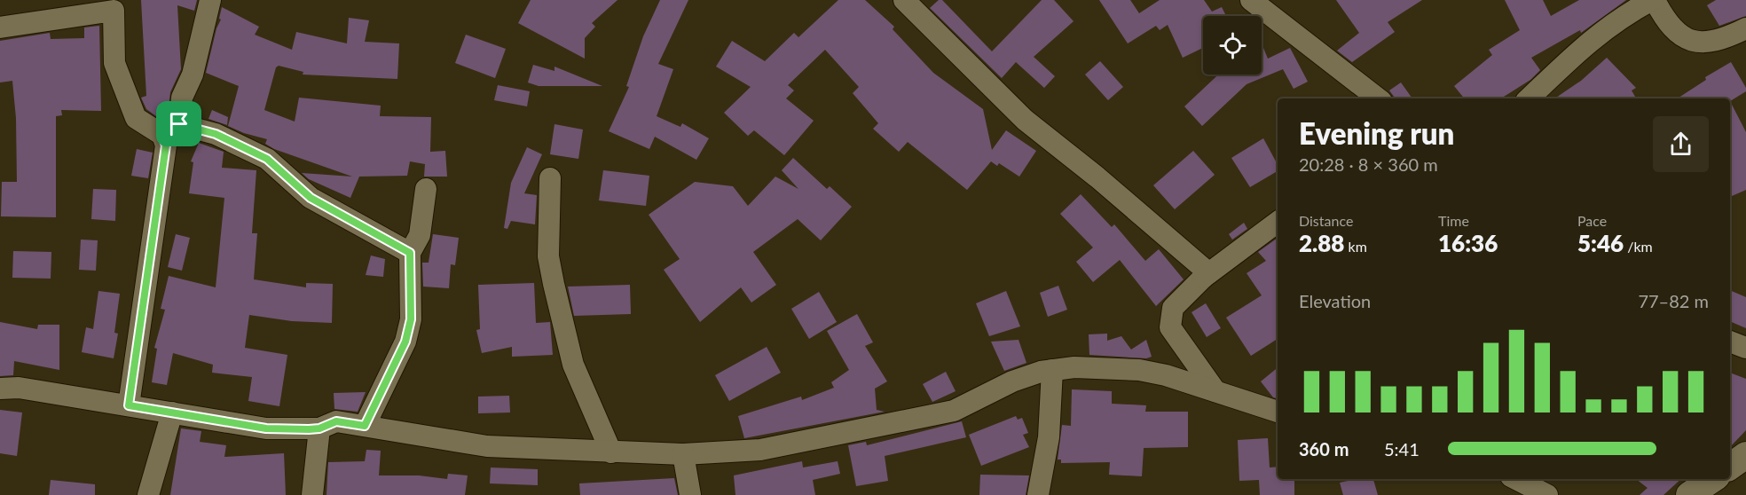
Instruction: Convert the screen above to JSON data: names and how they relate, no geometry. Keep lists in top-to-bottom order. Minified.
{"page":{"heading":["Evening run","20:28 · 8 × 360 m"],"stats":[["Distance","2.88 km"],["Time","16:36"],["Pace","5:46 /km"]],"chart":["Elevation","77–82 m"],"list":[{"name":"360 m","note":"5:41"}]}}
